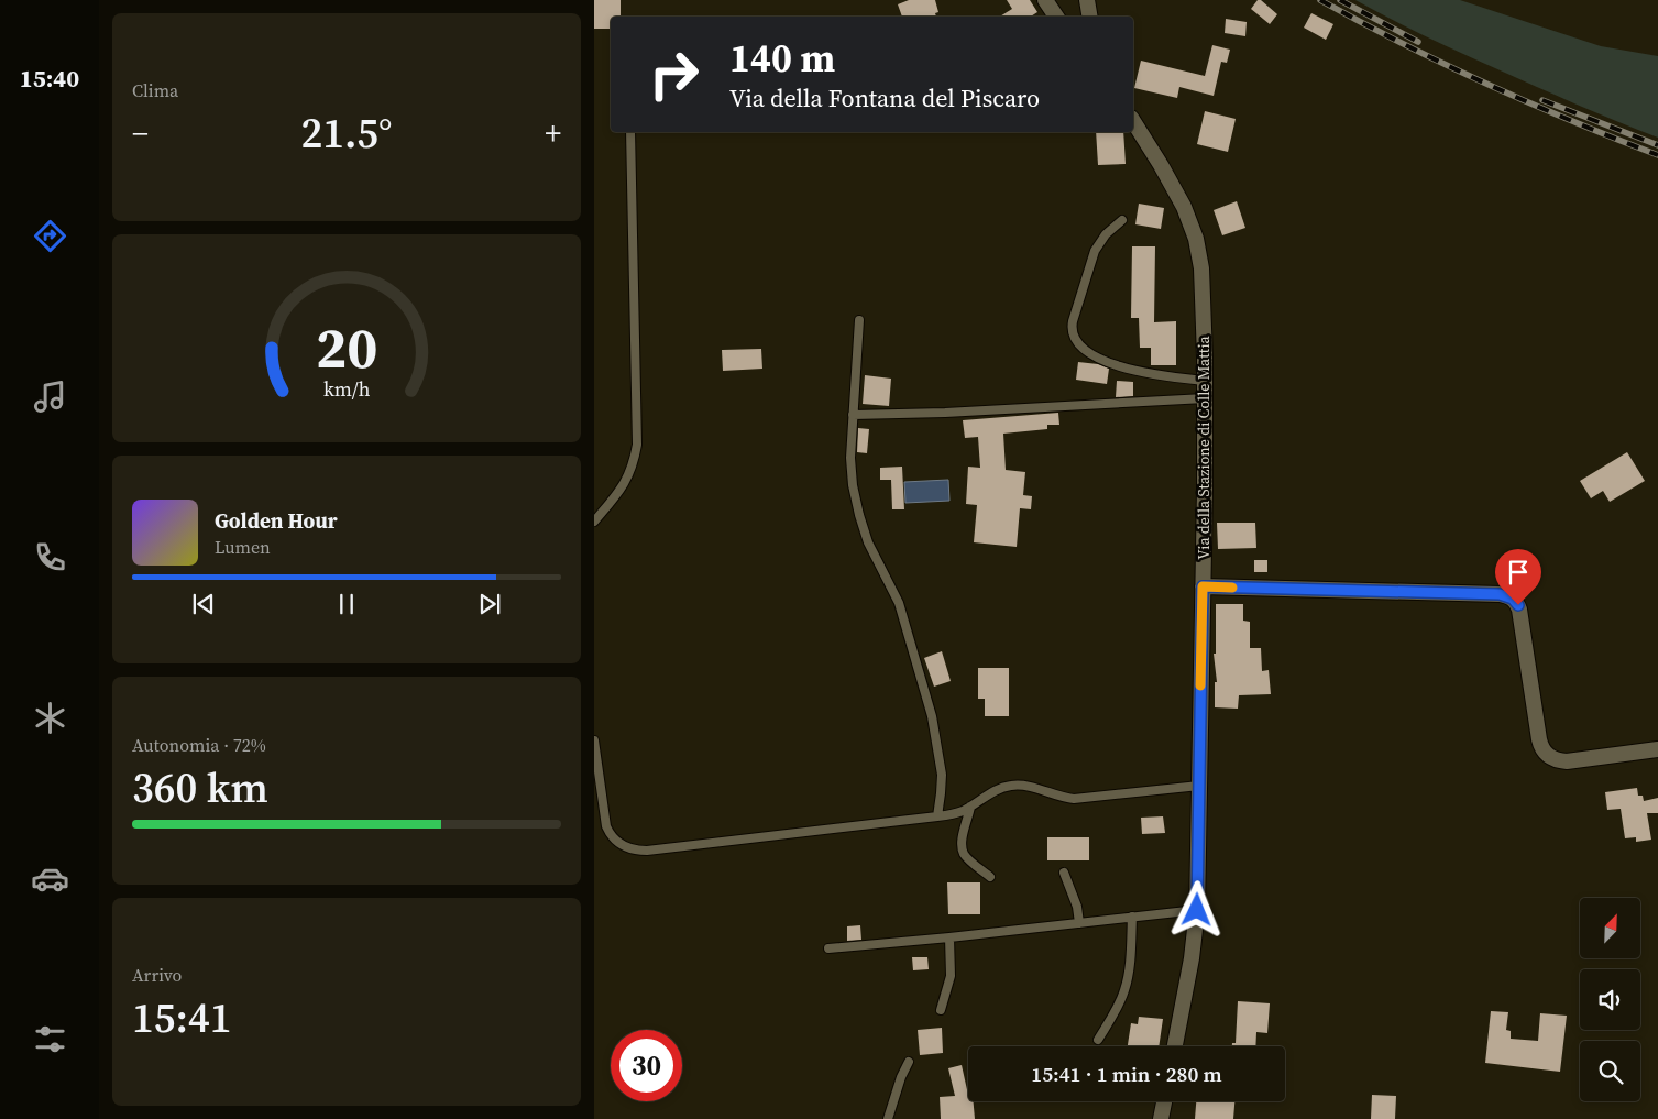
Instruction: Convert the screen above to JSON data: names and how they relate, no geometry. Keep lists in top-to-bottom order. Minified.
{"streets":{"street":["Via della Stazione di Colle Mattia"]},"north":"top right","page":{"tabs":"15:40","tile":["Clima",["Autonomia · 72%","360 km"],["Arrivo","15:41"]],"turn":["140 m","Via della Fontana del Piscaro"],"heat":["−","21.5°","+"],"song":["Golden Hour","Lumen"],"limit":"30","trip":"15:41 · 1 min · 280 m","gauge":["20","km/h"]}}
